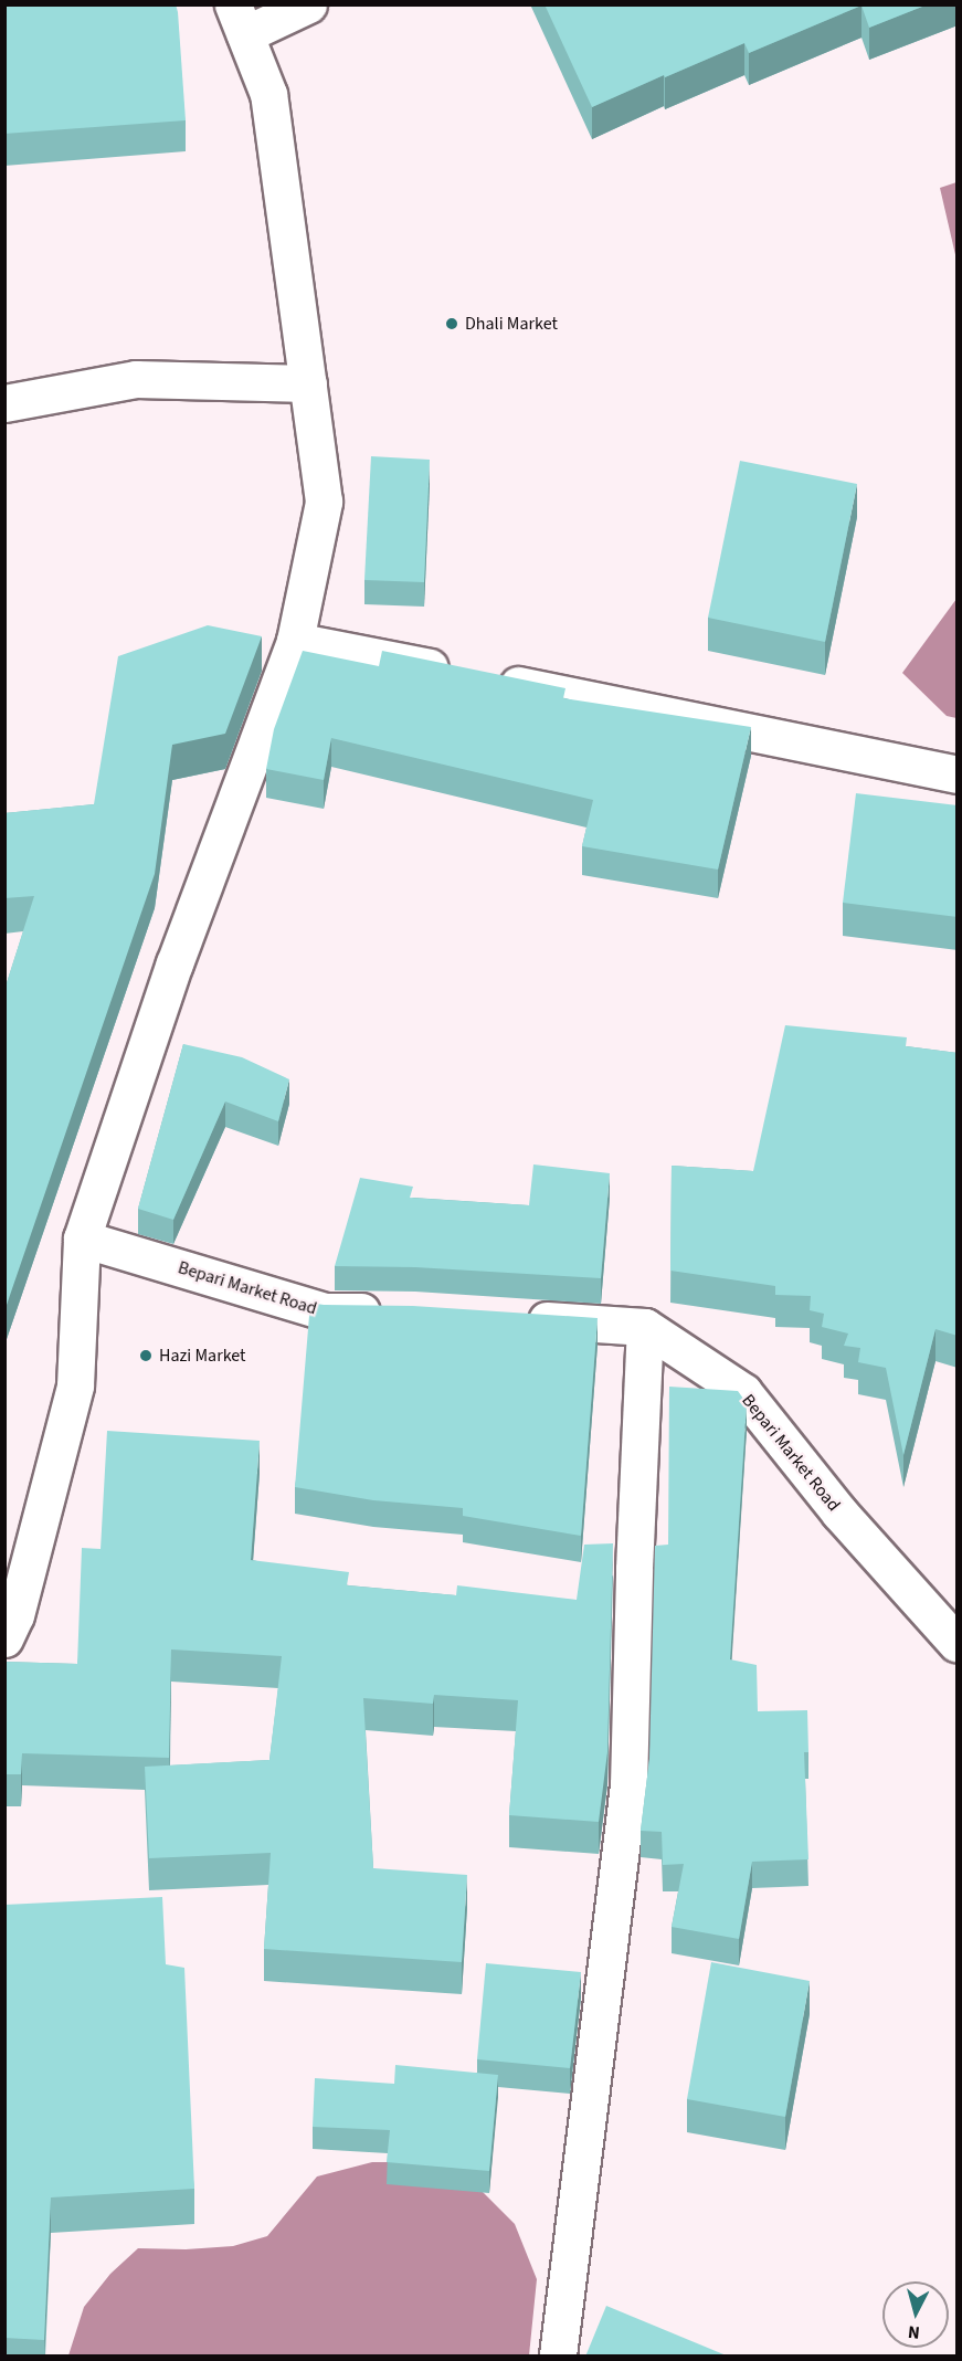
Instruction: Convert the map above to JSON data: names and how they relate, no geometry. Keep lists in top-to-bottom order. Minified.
{"streets":{"street":["Bepari Market Road"]},"places":["Dhali Market","Hazi Market"],"north":"bottom"}
